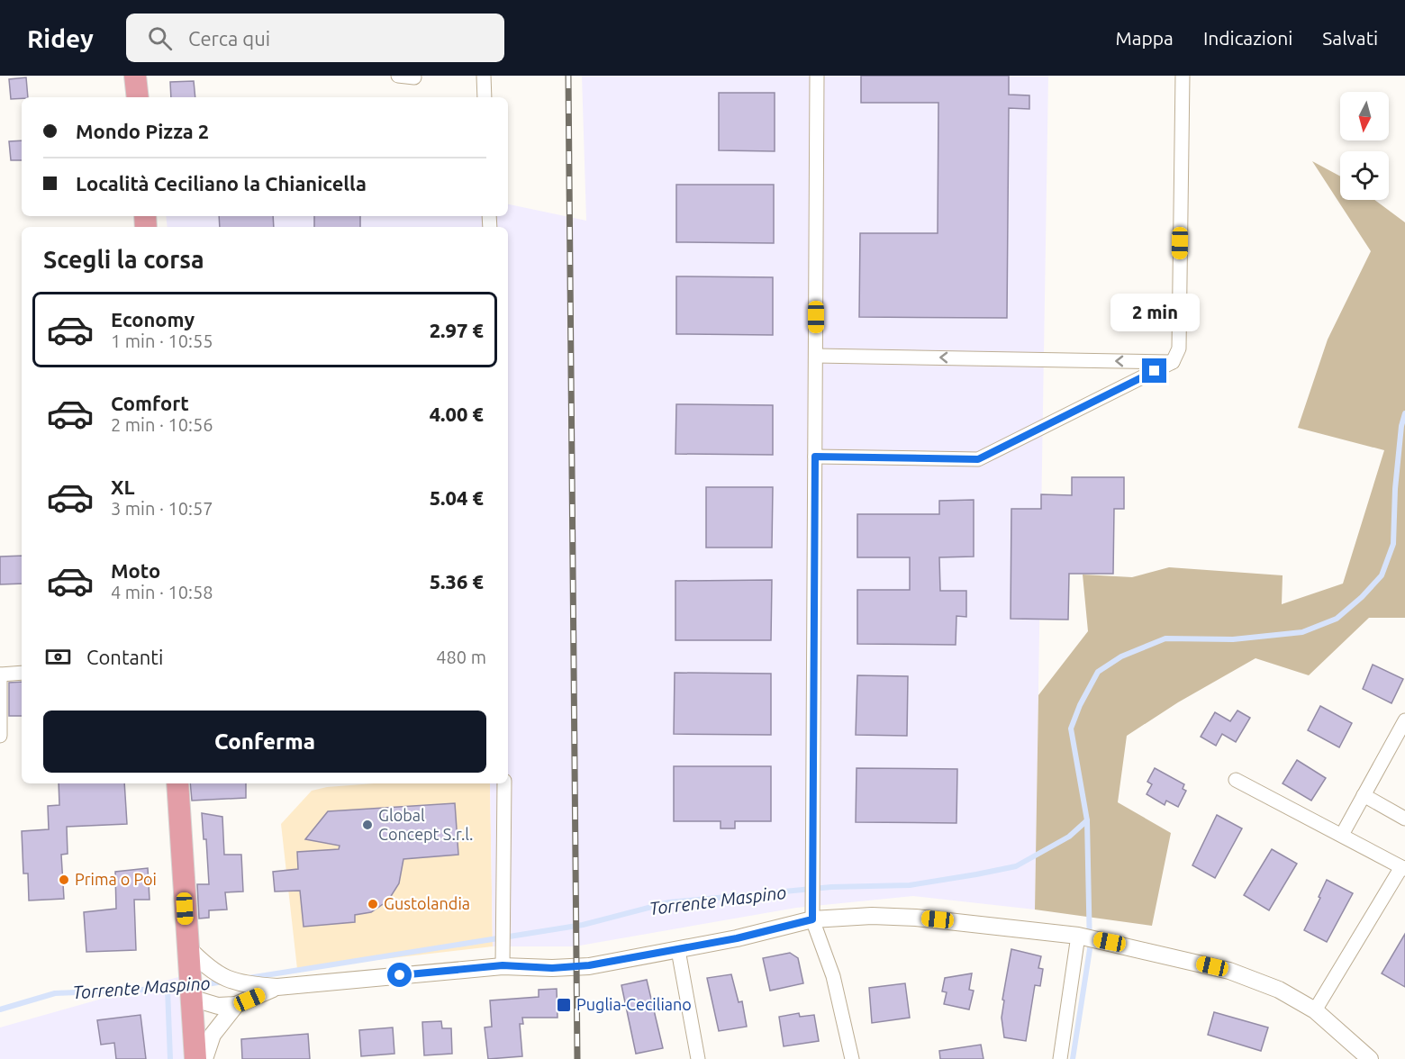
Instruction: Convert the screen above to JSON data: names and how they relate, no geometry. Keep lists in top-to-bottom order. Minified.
{"water":["Torrente Maspino"],"places":{"other":["Global Concept S.r.l.","Prima o Poi","Gustolandia"],"transit":["Puglia-Ceciliano"]},"north":"bottom","page":{"header":"Ridey","search":"Cerca qui","nav":["Mappa","Indicazioni","Salvati"],"banner":["Mondo Pizza 2","Località Ceciliano la Chianicella"],"heading":"Scegli la corsa","list":[{"name":"Economy","note":"1 min · 10:55","value":"2.97 €"},{"name":"Comfort","note":"2 min · 10:56","value":"4.00 €"},{"name":"XL","note":"3 min · 10:57","value":"5.04 €"},{"name":"Moto","note":"4 min · 10:58","value":"5.36 €"}],"bubble":"2 min","pay":["Contanti","480 m"],"buttons":"Conferma"}}
